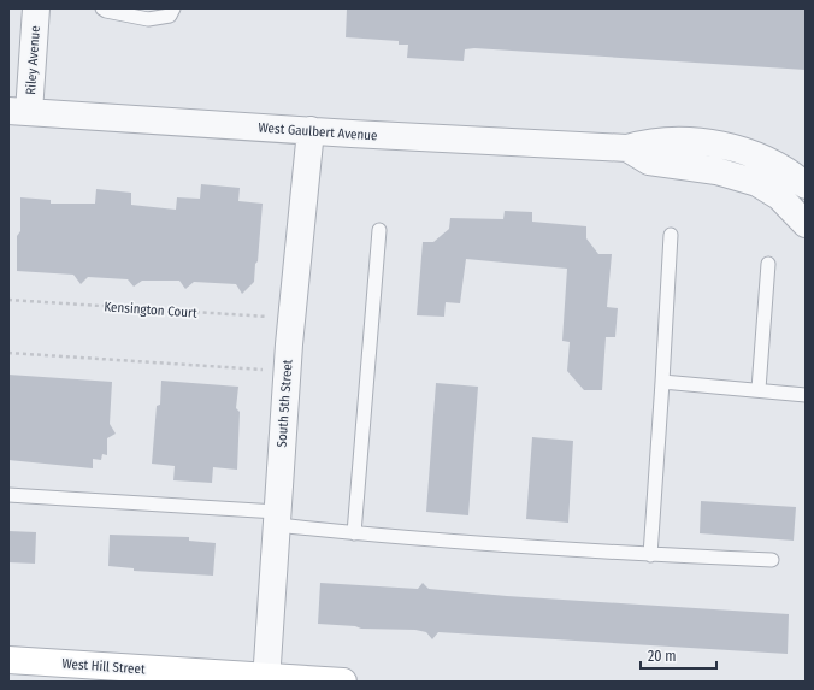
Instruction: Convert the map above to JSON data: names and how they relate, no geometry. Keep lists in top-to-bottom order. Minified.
{"streets":{"street":["Riley Avenue","West Gaulbert Avenue","South 5th Street","West Hill Street"],"path":["Kensington Court"]},"crossings":[["Riley Avenue","West Gaulbert Avenue"],["West Gaulbert Avenue","South 5th Street"],["Kensington Court","South 5th Street"],["South 5th Street","West Hill Street"]],"scale_bar":"20 m"}
